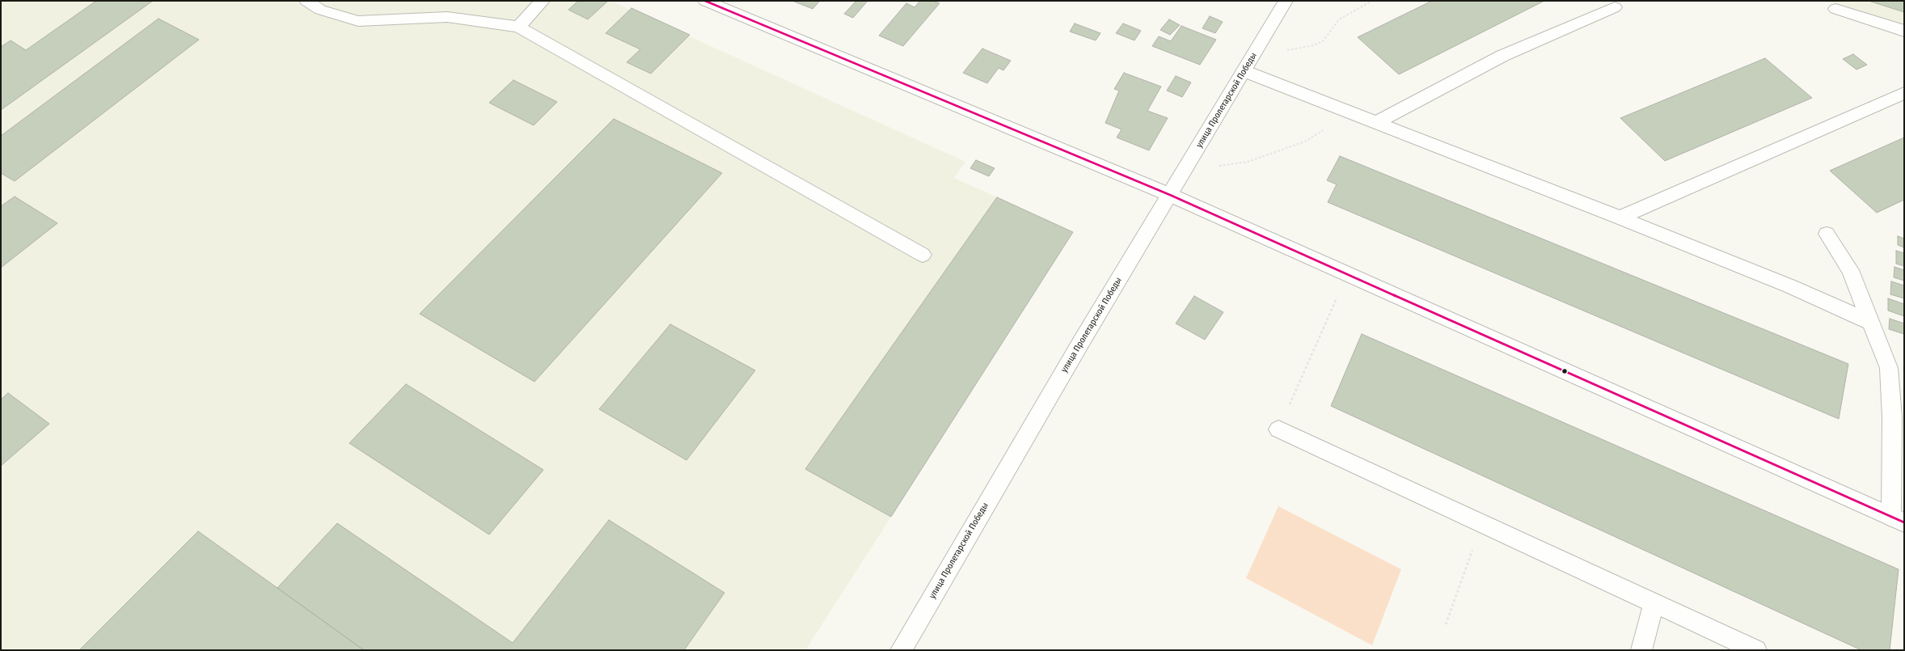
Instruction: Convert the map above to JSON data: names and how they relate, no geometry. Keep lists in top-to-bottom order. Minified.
{"streets":{"street":["улица Пролетарской Победы"]}}
